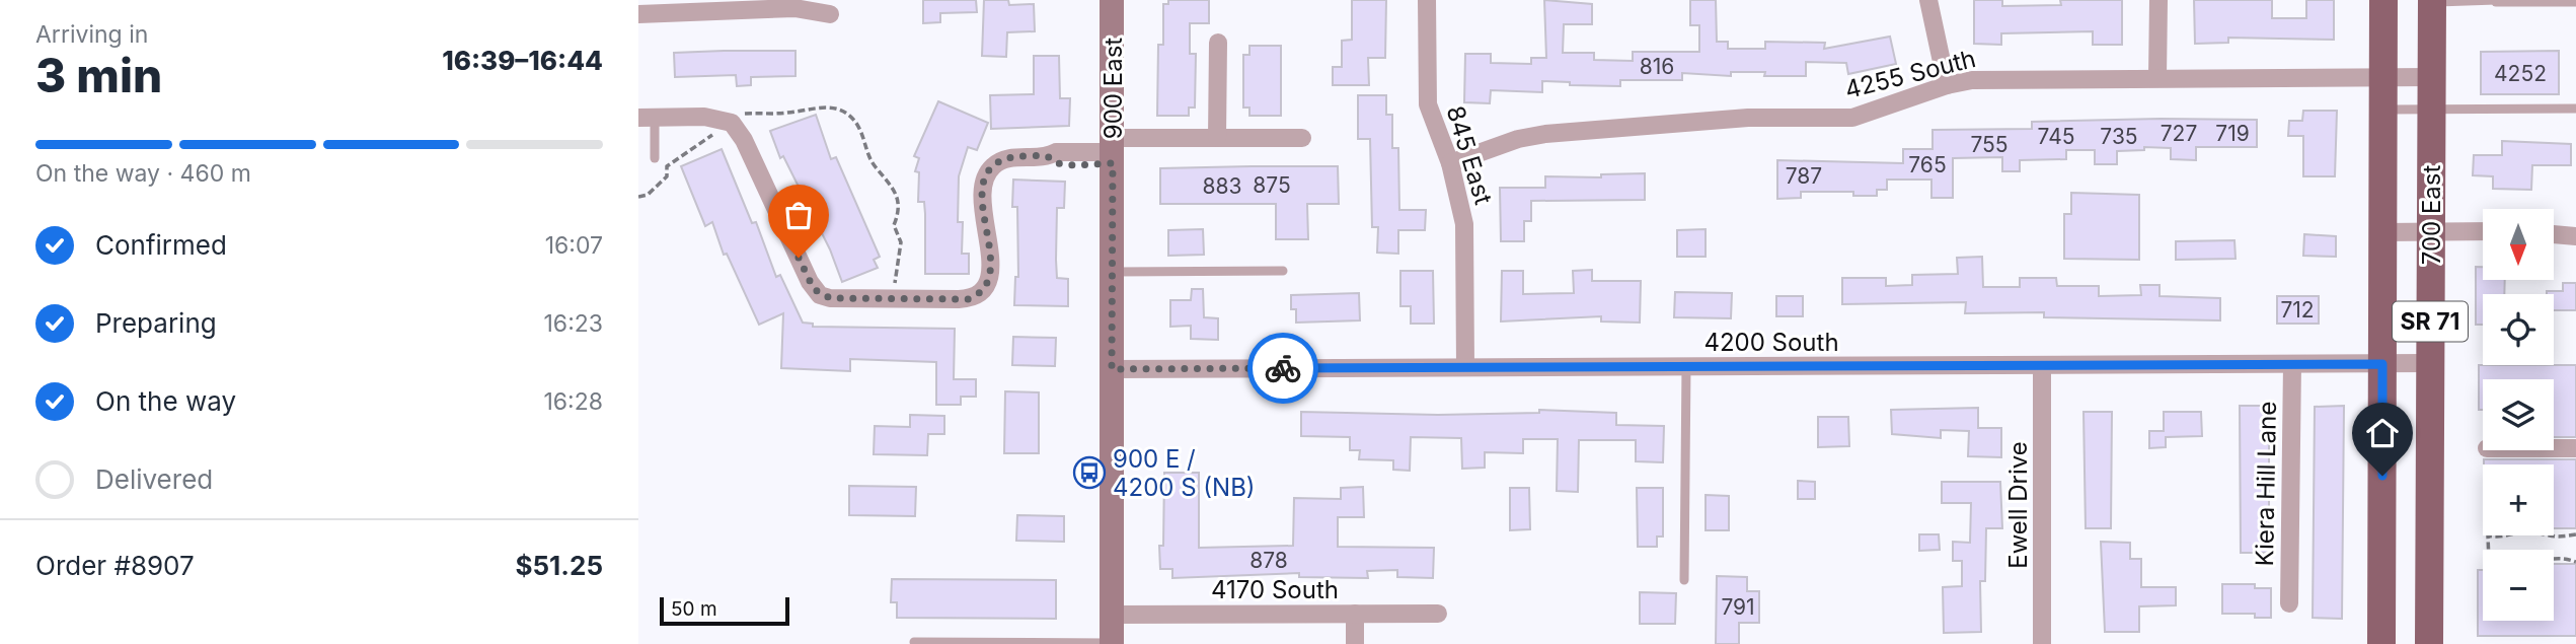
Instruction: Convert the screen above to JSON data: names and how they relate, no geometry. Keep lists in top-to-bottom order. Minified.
{"streets":{"main road":["900 East","700 East","SR 71"],"street":["4255 South","845 East","4200 South","Kiera Hill Lane","Ewell Drive","4170 South"]},"crossings":[["4255 South","845 East"],["4255 South","700 East"],["900 East","4200 South"],["900 East","4170 South"],["845 East","4200 South"],["700 East","4200 South"],["4200 South","Kiera Hill Lane"],["4200 South","Ewell Drive"]],"places":{"bus stop":["900 E / 4200 S (NB)"]},"house_numbers":["816","4252","727","719","745","735","755","765","787","875","883","712","878","791"],"scale_bar":"50 m","north":"bottom","page":{"heading":["3 min","Arriving in","16:39–16:44"],"panel":["Order #8907","$51.25"],"bar":"On the way · 460 m","list":[["Confirmed","16:07"],["Preparing","16:23"],["On the way","16:28"],"Delivered"],"map_buttons":["+","−"],"scale":"50 m"}}
